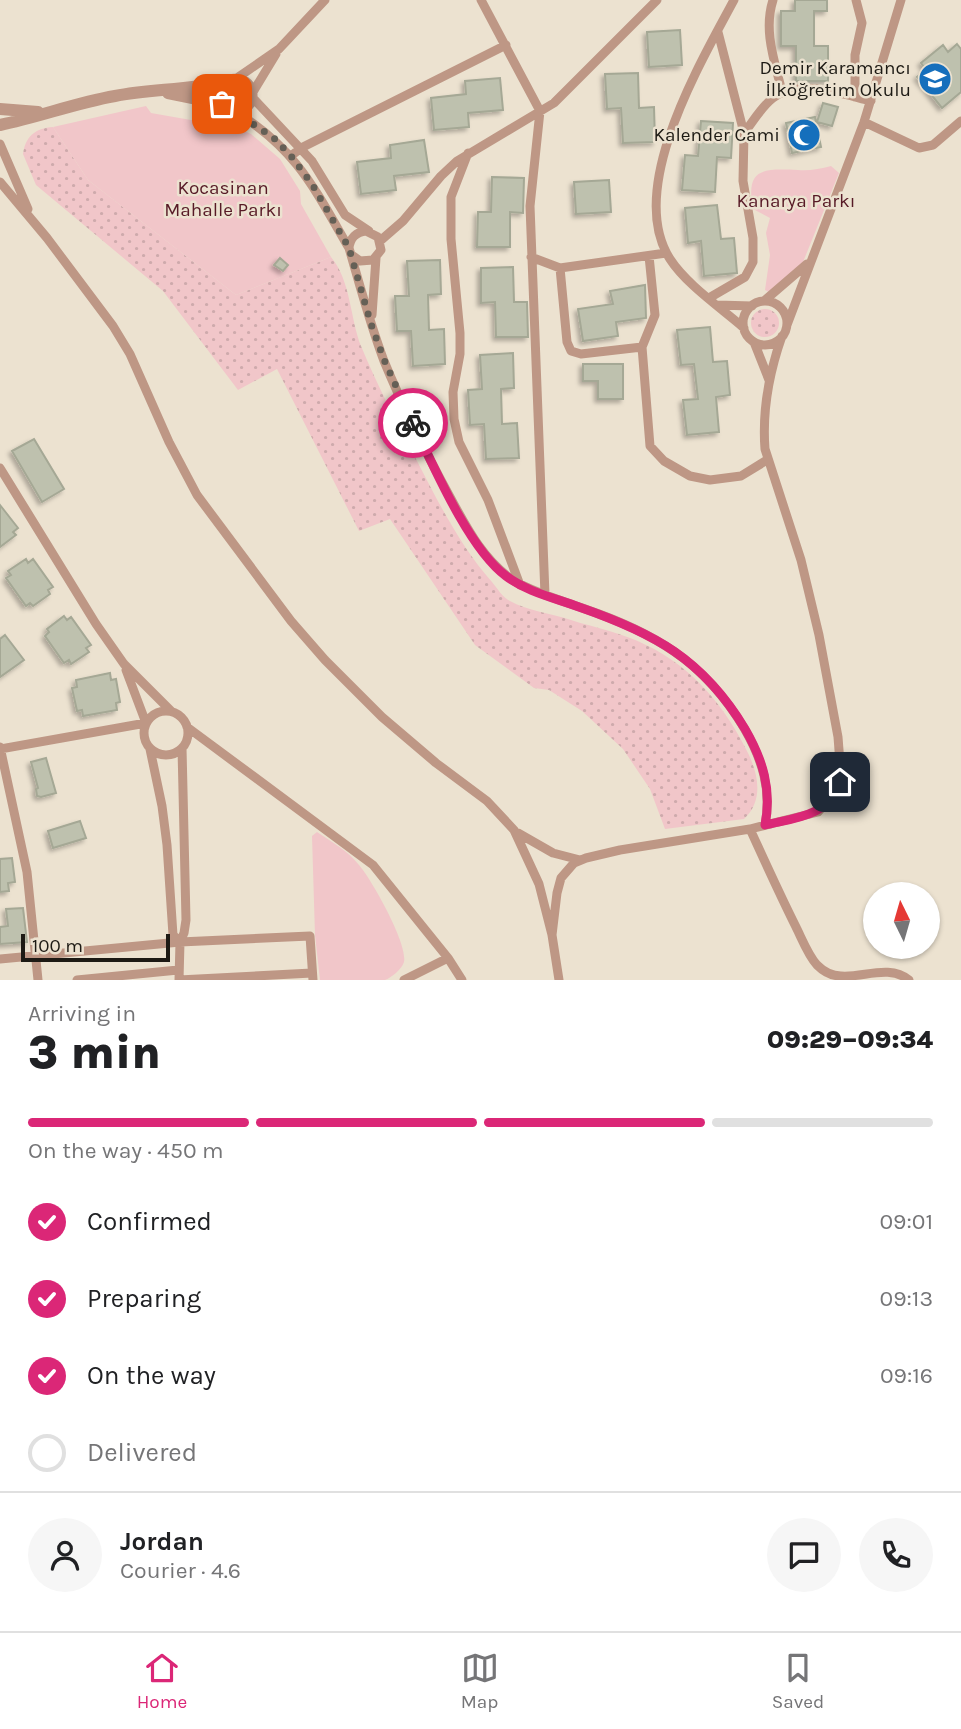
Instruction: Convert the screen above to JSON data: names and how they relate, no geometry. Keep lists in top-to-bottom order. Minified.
{"parks":["Kocasinan Mahalle Parkı","Kanarya Parkı"],"places":{"school or university":["Demir Karamancı İlköğretim Okulu"],"mosque":["Kalender Cami"]},"scale_bar":"100 m","north":"top","page":{"scale":"100 m","heading":["3 min","Arriving in","09:29–09:34"],"panel":["Jordan","Courier · 4.6"],"bar":"On the way · 450 m","list":[["Confirmed","09:01"],["Preparing","09:13"],["On the way","09:16"],"Delivered"],"tabs":["Home","Map","Saved"]}}
